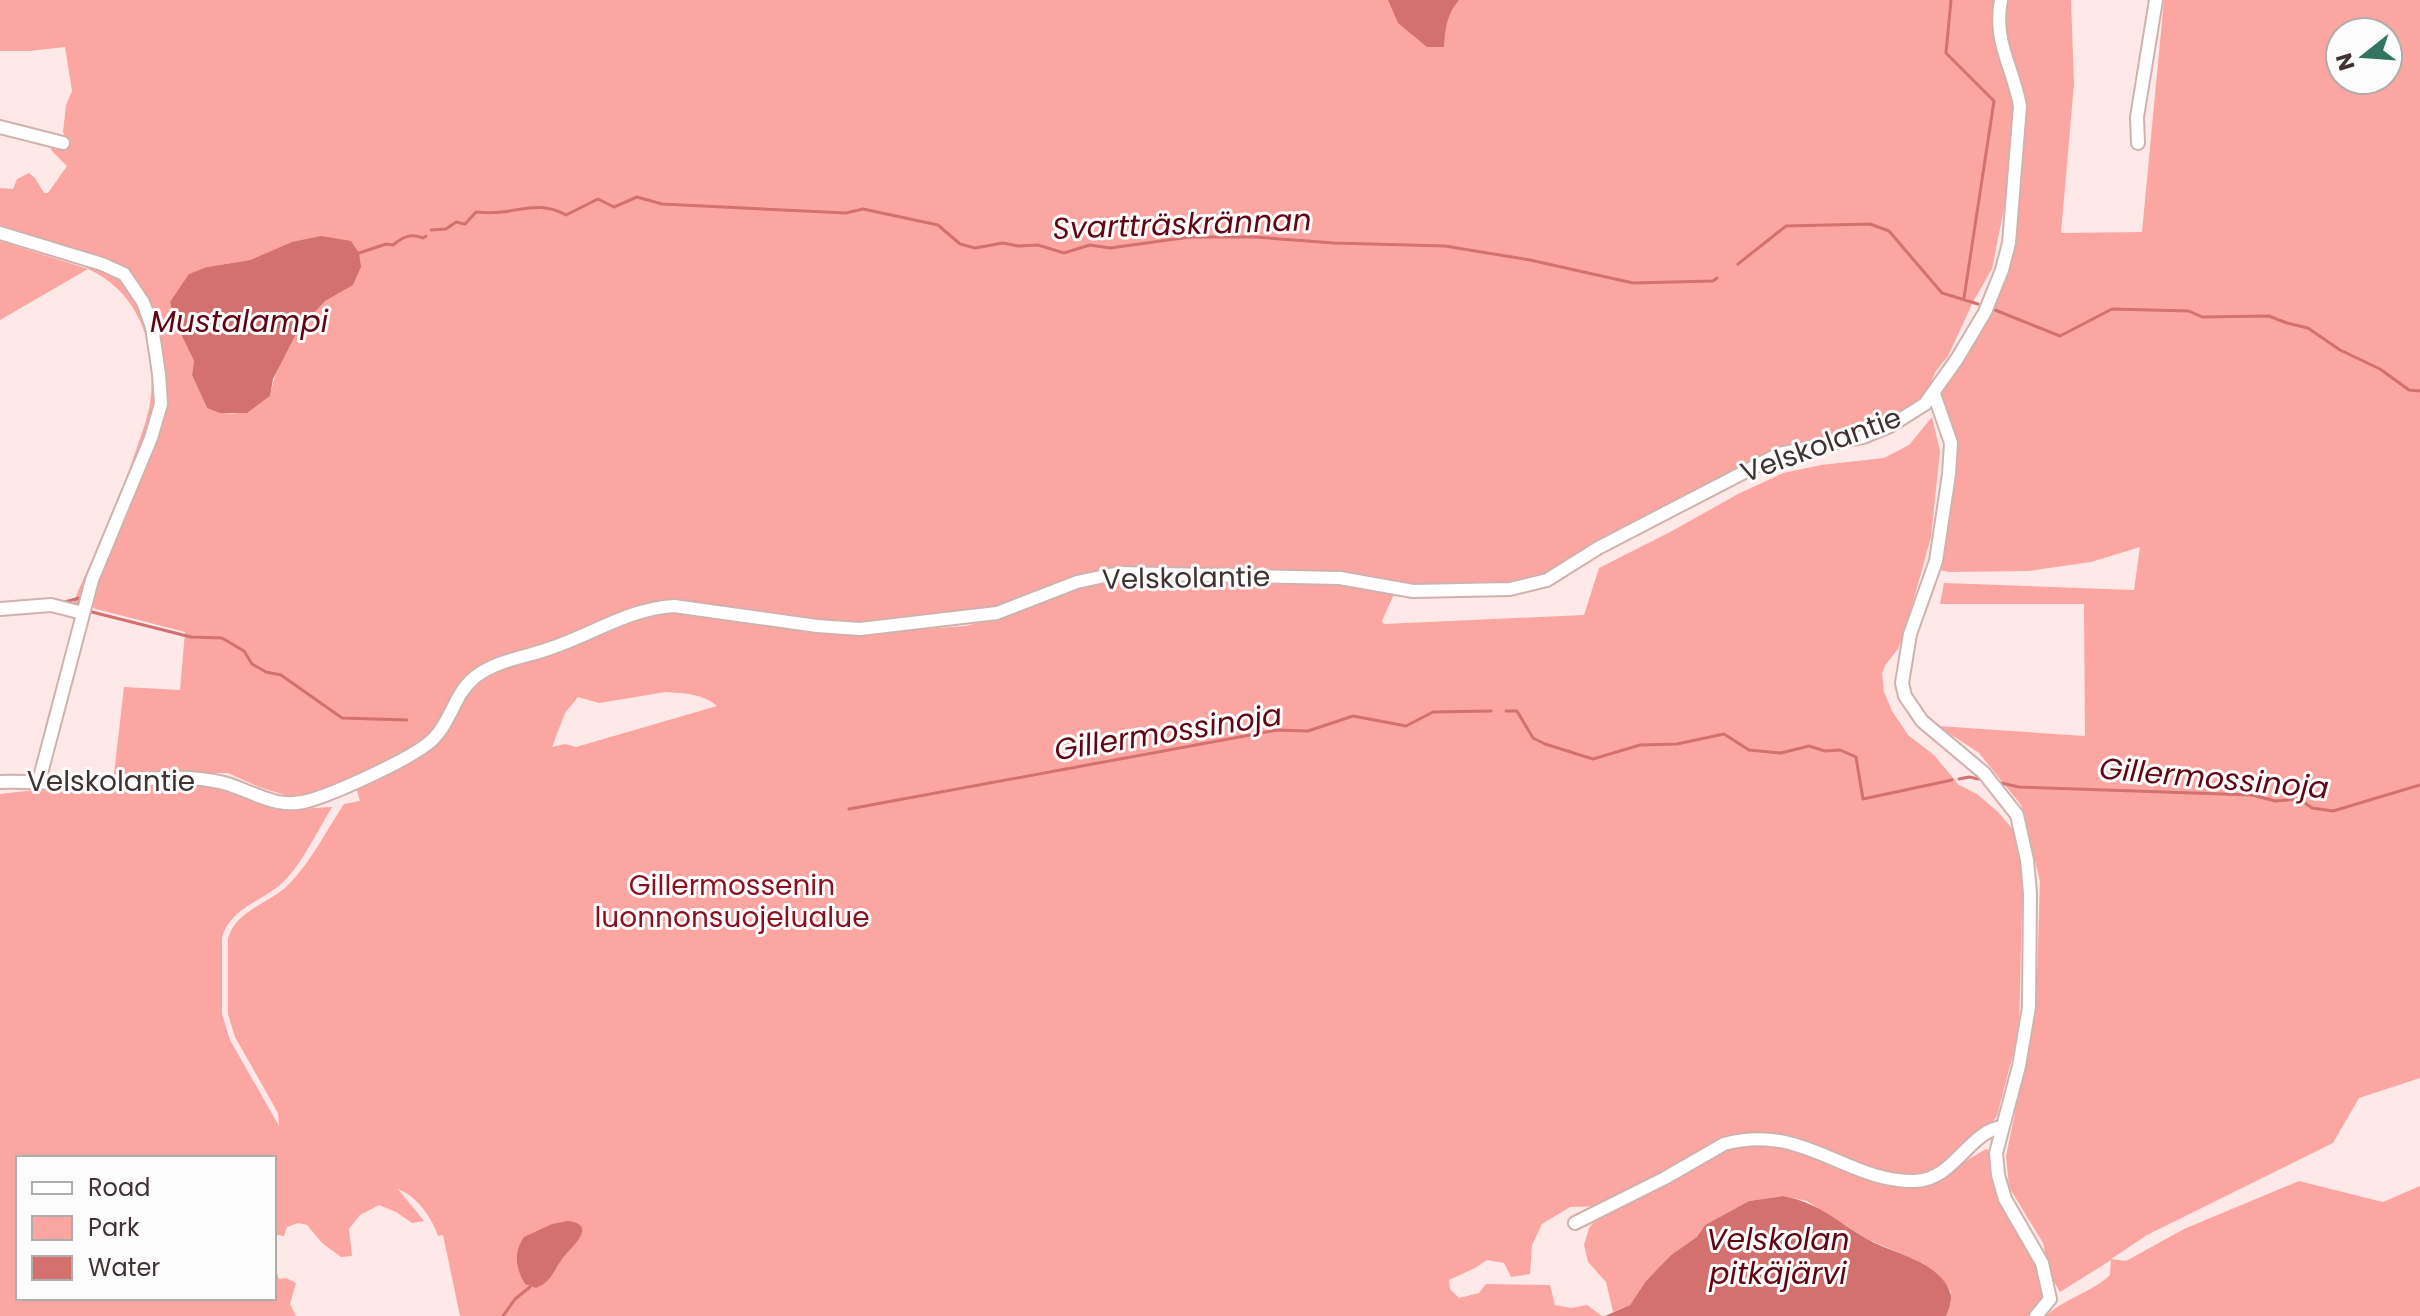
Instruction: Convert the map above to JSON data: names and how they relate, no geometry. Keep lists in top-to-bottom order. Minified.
{"streets":{"street":["Velskolantie"]},"water":["Svartträskrännan","Mustalampi","Gillermossinoja","Velskolan pitkäjärvi"],"parks":["Gillermossenin luonnonsuojelualue"],"legend":["Road","Park","Water"],"north":"left"}
